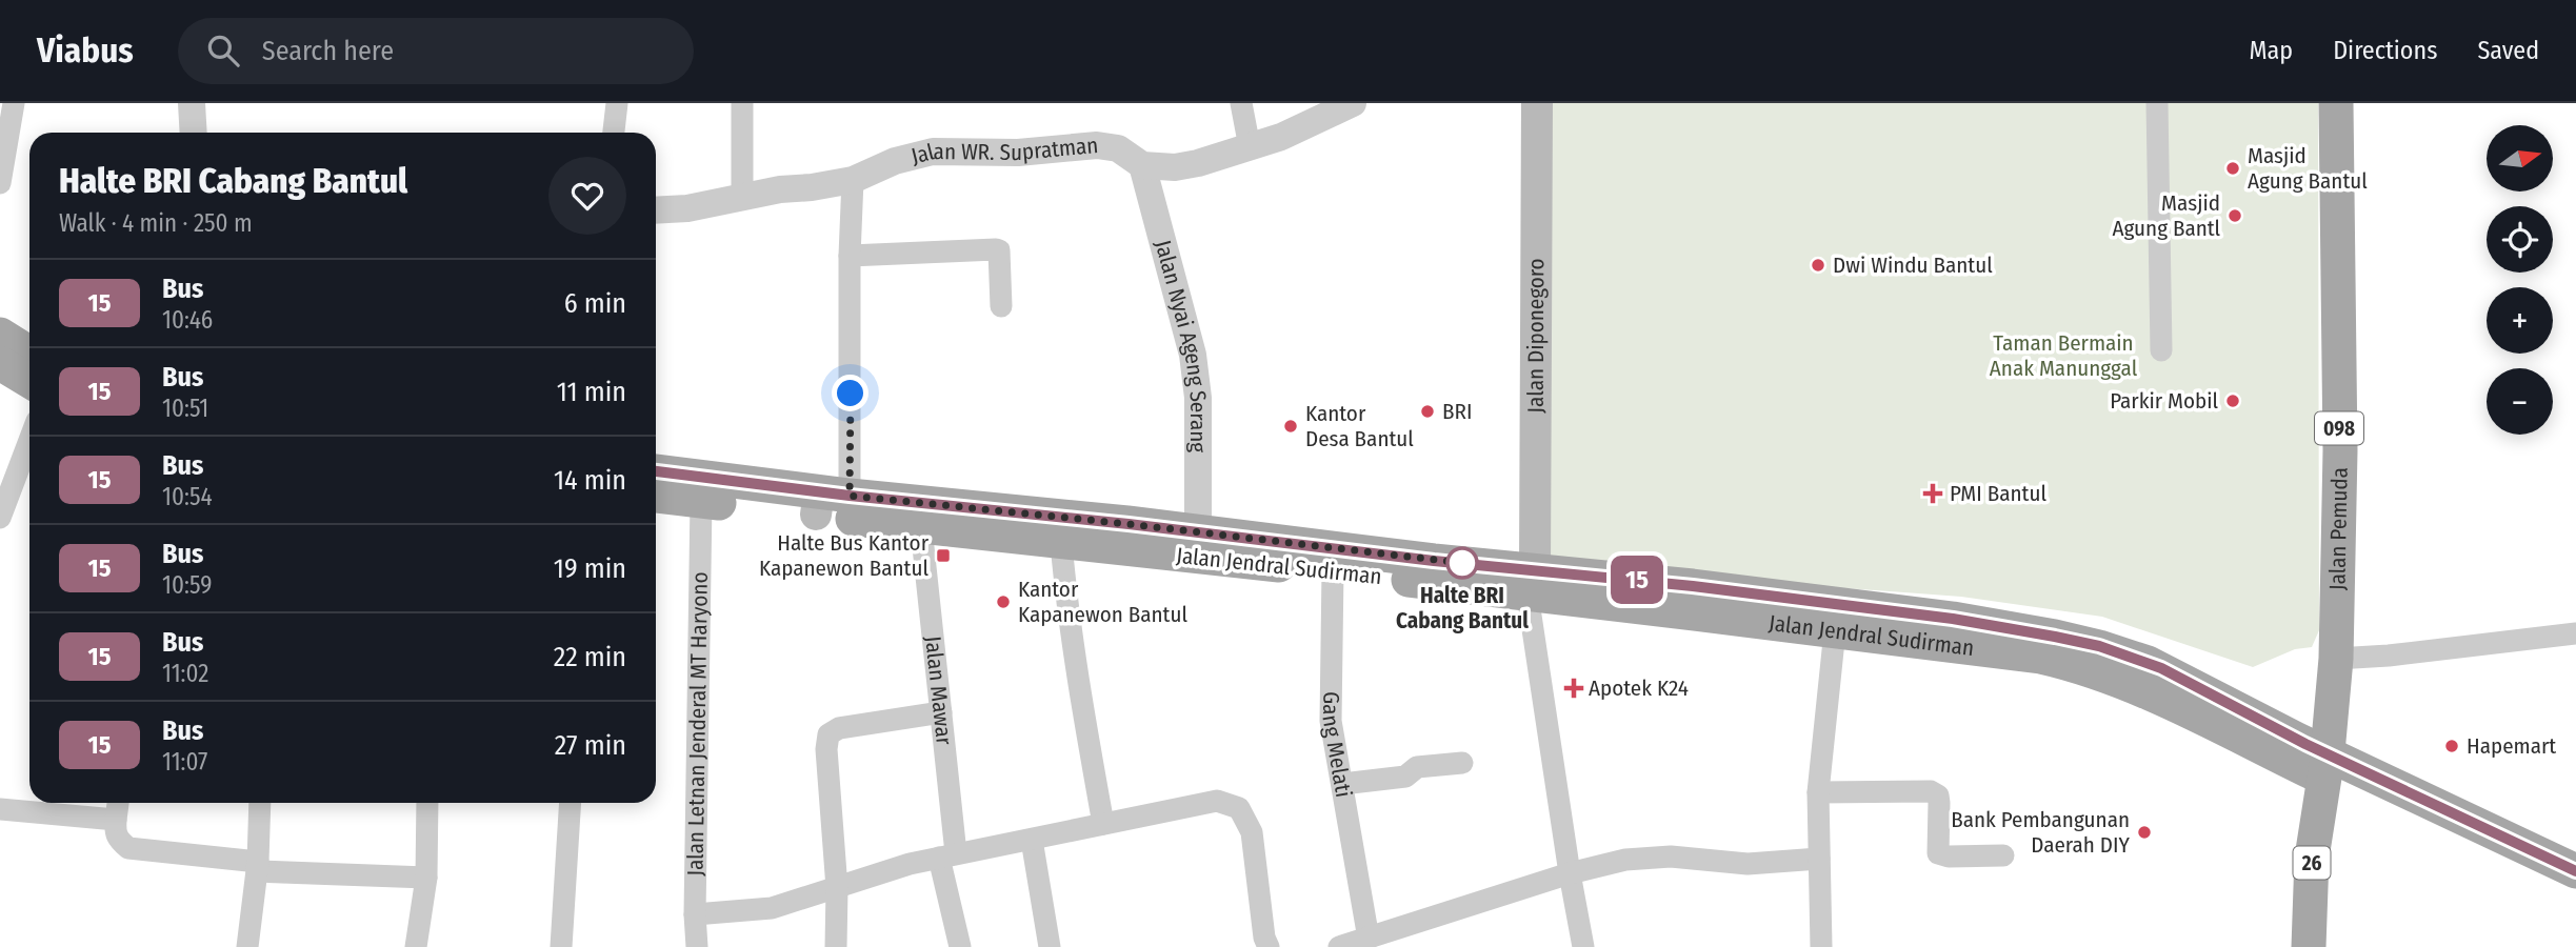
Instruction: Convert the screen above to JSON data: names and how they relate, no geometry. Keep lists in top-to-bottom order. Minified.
{"streets":{"main road":["Jalan Diponegoro","098","Jalan Pemuda","Jalan Jendral Sudirman","26"],"street":["Jalan WR. Supratman","Jalan Nyai Ageng Serang","Jalan Mawar","Jalan Letnan Jenderal MT Haryono","Gang Melati"]},"crossings":[["Jalan WR. Supratman","Jalan Nyai Ageng Serang"],["Jalan Diponegoro","Jalan Jendral Sudirman"],["Jalan Nyai Ageng Serang","Jalan Jendral Sudirman"],["Jalan Pemuda","Jalan Jendral Sudirman"],["Jalan Pemuda","26"],["Jalan Jendral Sudirman","Jalan Mawar"],["Jalan Jendral Sudirman","Jalan Letnan Jenderal MT Haryono"],["Jalan Jendral Sudirman","Gang Melati"],["Jalan Jendral Sudirman","26"]],"parks":["Taman Bermain Anak Manunggal"],"places":{"other":["Masjid Agung Bantul","Masjid Agung Bantl","Dwi Windu Bantul","Parkir Mobil","BRI","Kantor Desa Bantul","Halte BRI Cabang Bantul","Kantor Kapanewon Bantul","Hapemart","Bank Pembangunan Daerah DIY"],"health":["PMI Bantul","Apotek K24"],"transit":["Halte Bus Kantor Kapanewon Bantul"]},"lines":["bus line 15"],"north":"right","page":{"header":"Viabus","search":"Search here","nav":["Map","Directions","Saved"],"on_map":"15","map_buttons":["+","−"],"heading":["Halte BRI Cabang Bantul","Walk · 4 min · 250 m"],"list":[{"mark":"15","name":"Bus","note":"10:46","value":"6 min"},{"mark":"15","name":"Bus","note":"10:51","value":"11 min"},{"mark":"15","name":"Bus","note":"10:54","value":"14 min"},{"mark":"15","name":"Bus","note":"10:59","value":"19 min"},{"mark":"15","name":"Bus","note":"11:02","value":"22 min"},{"mark":"15","name":"Bus","note":"11:07","value":"27 min"}]}}
